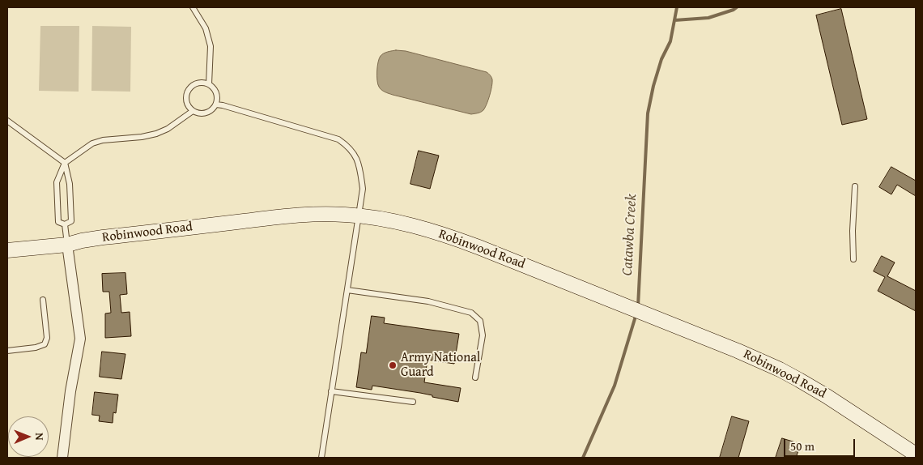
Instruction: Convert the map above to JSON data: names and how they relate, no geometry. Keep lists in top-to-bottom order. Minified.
{"streets":{"main road":["Robinwood Road"]},"water":["Catawba Creek"],"places":["Army National Guard"],"scale_bar":"50 m","north":"right"}
